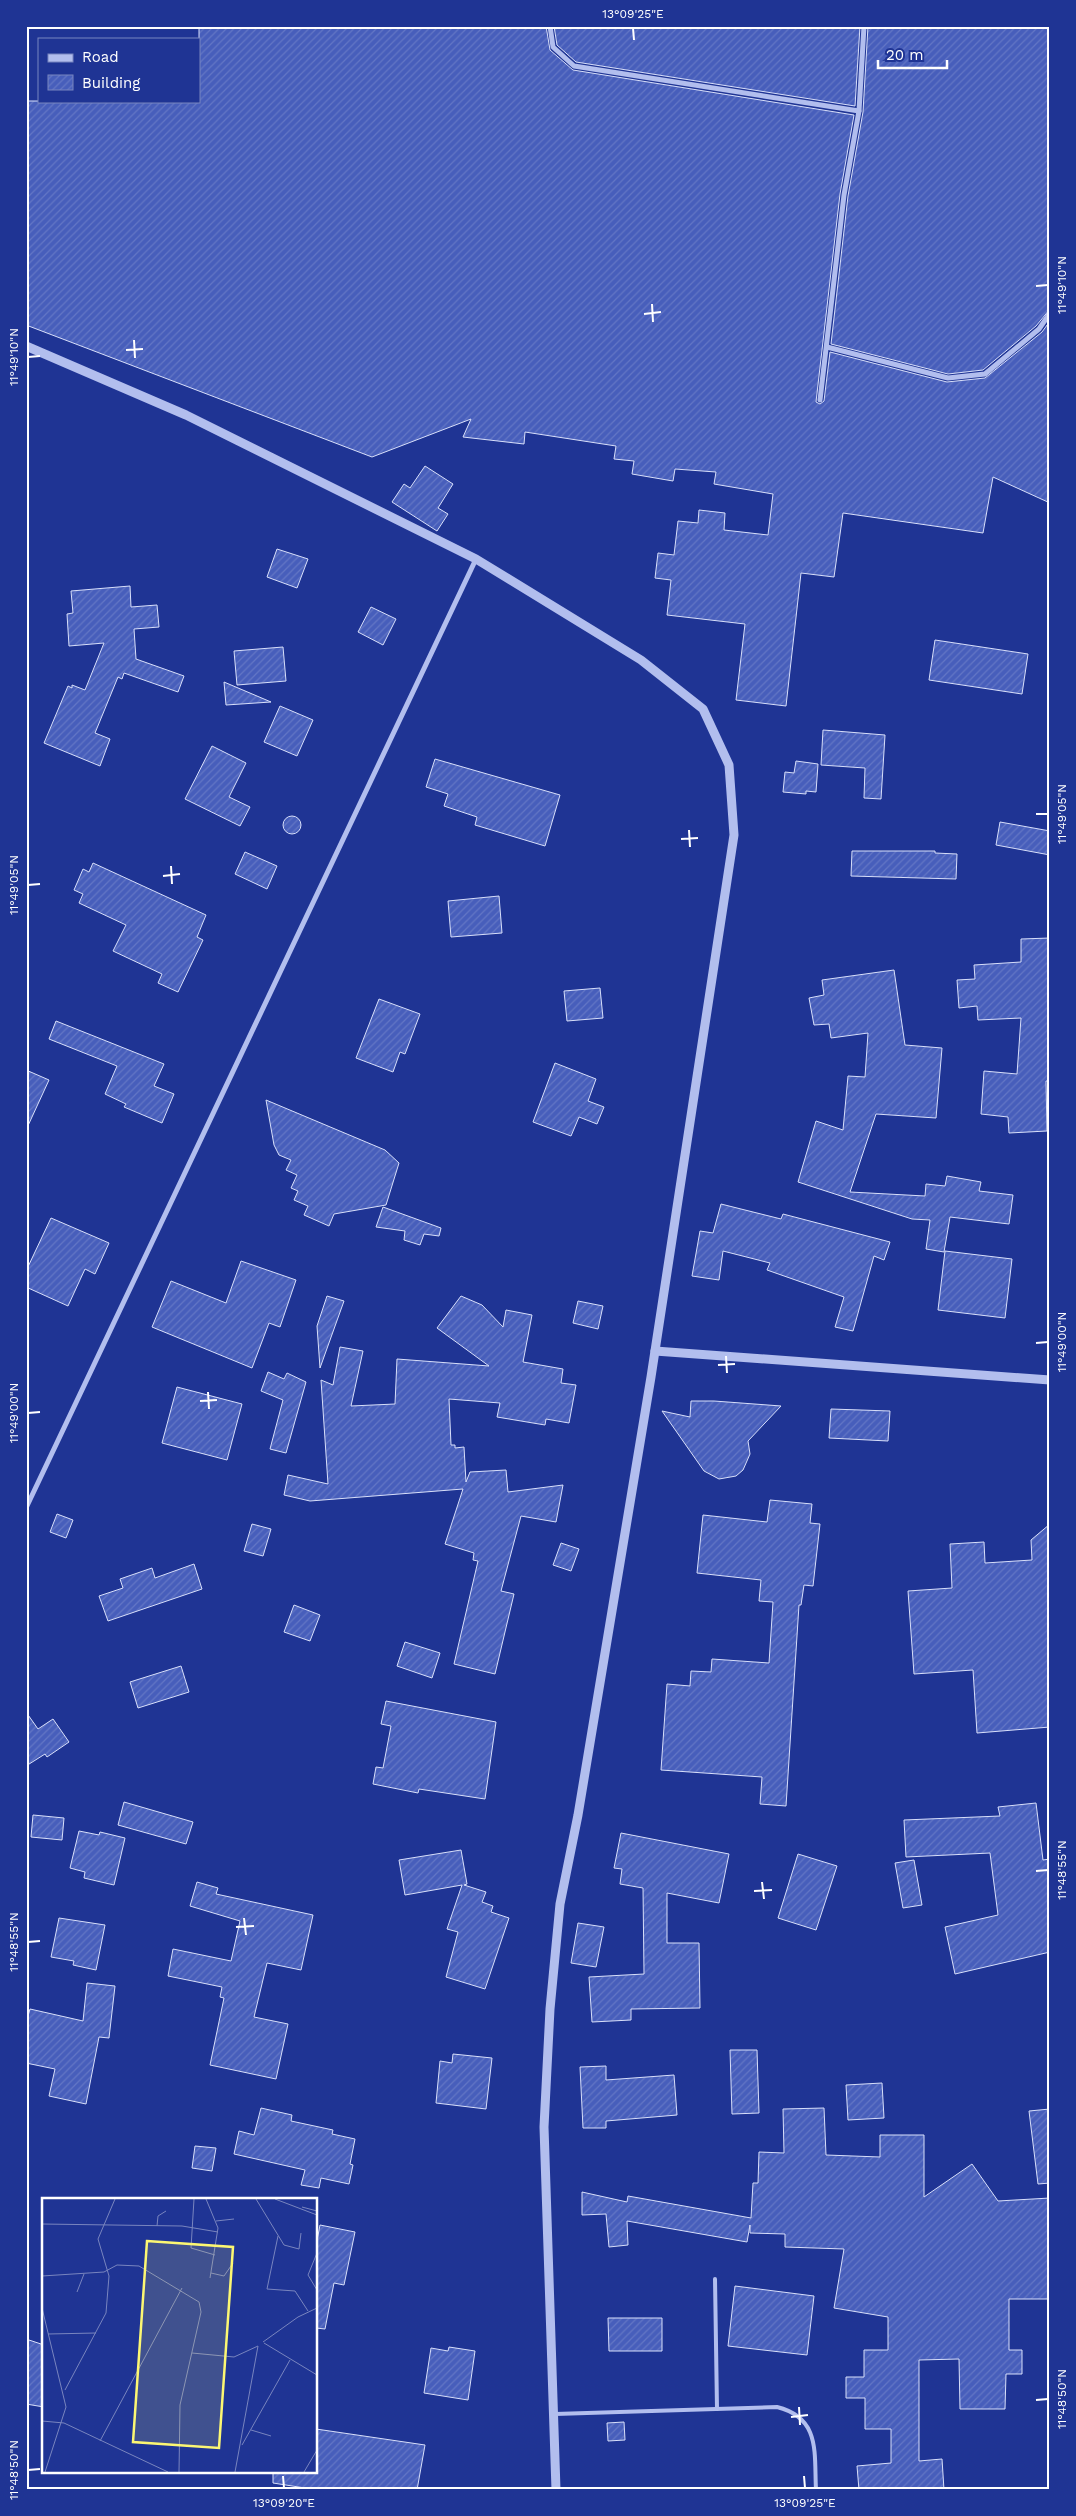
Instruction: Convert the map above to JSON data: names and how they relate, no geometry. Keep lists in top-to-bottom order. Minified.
{"legend":["Road","Building"],"scale_bar":"20 m","coordinates":["13°09'25\"E","11°49'10\"N","11°49'05\"N","11°49'00\"N","11°48'55\"N","11°48'50\"N","13°09'20\"E"]}
